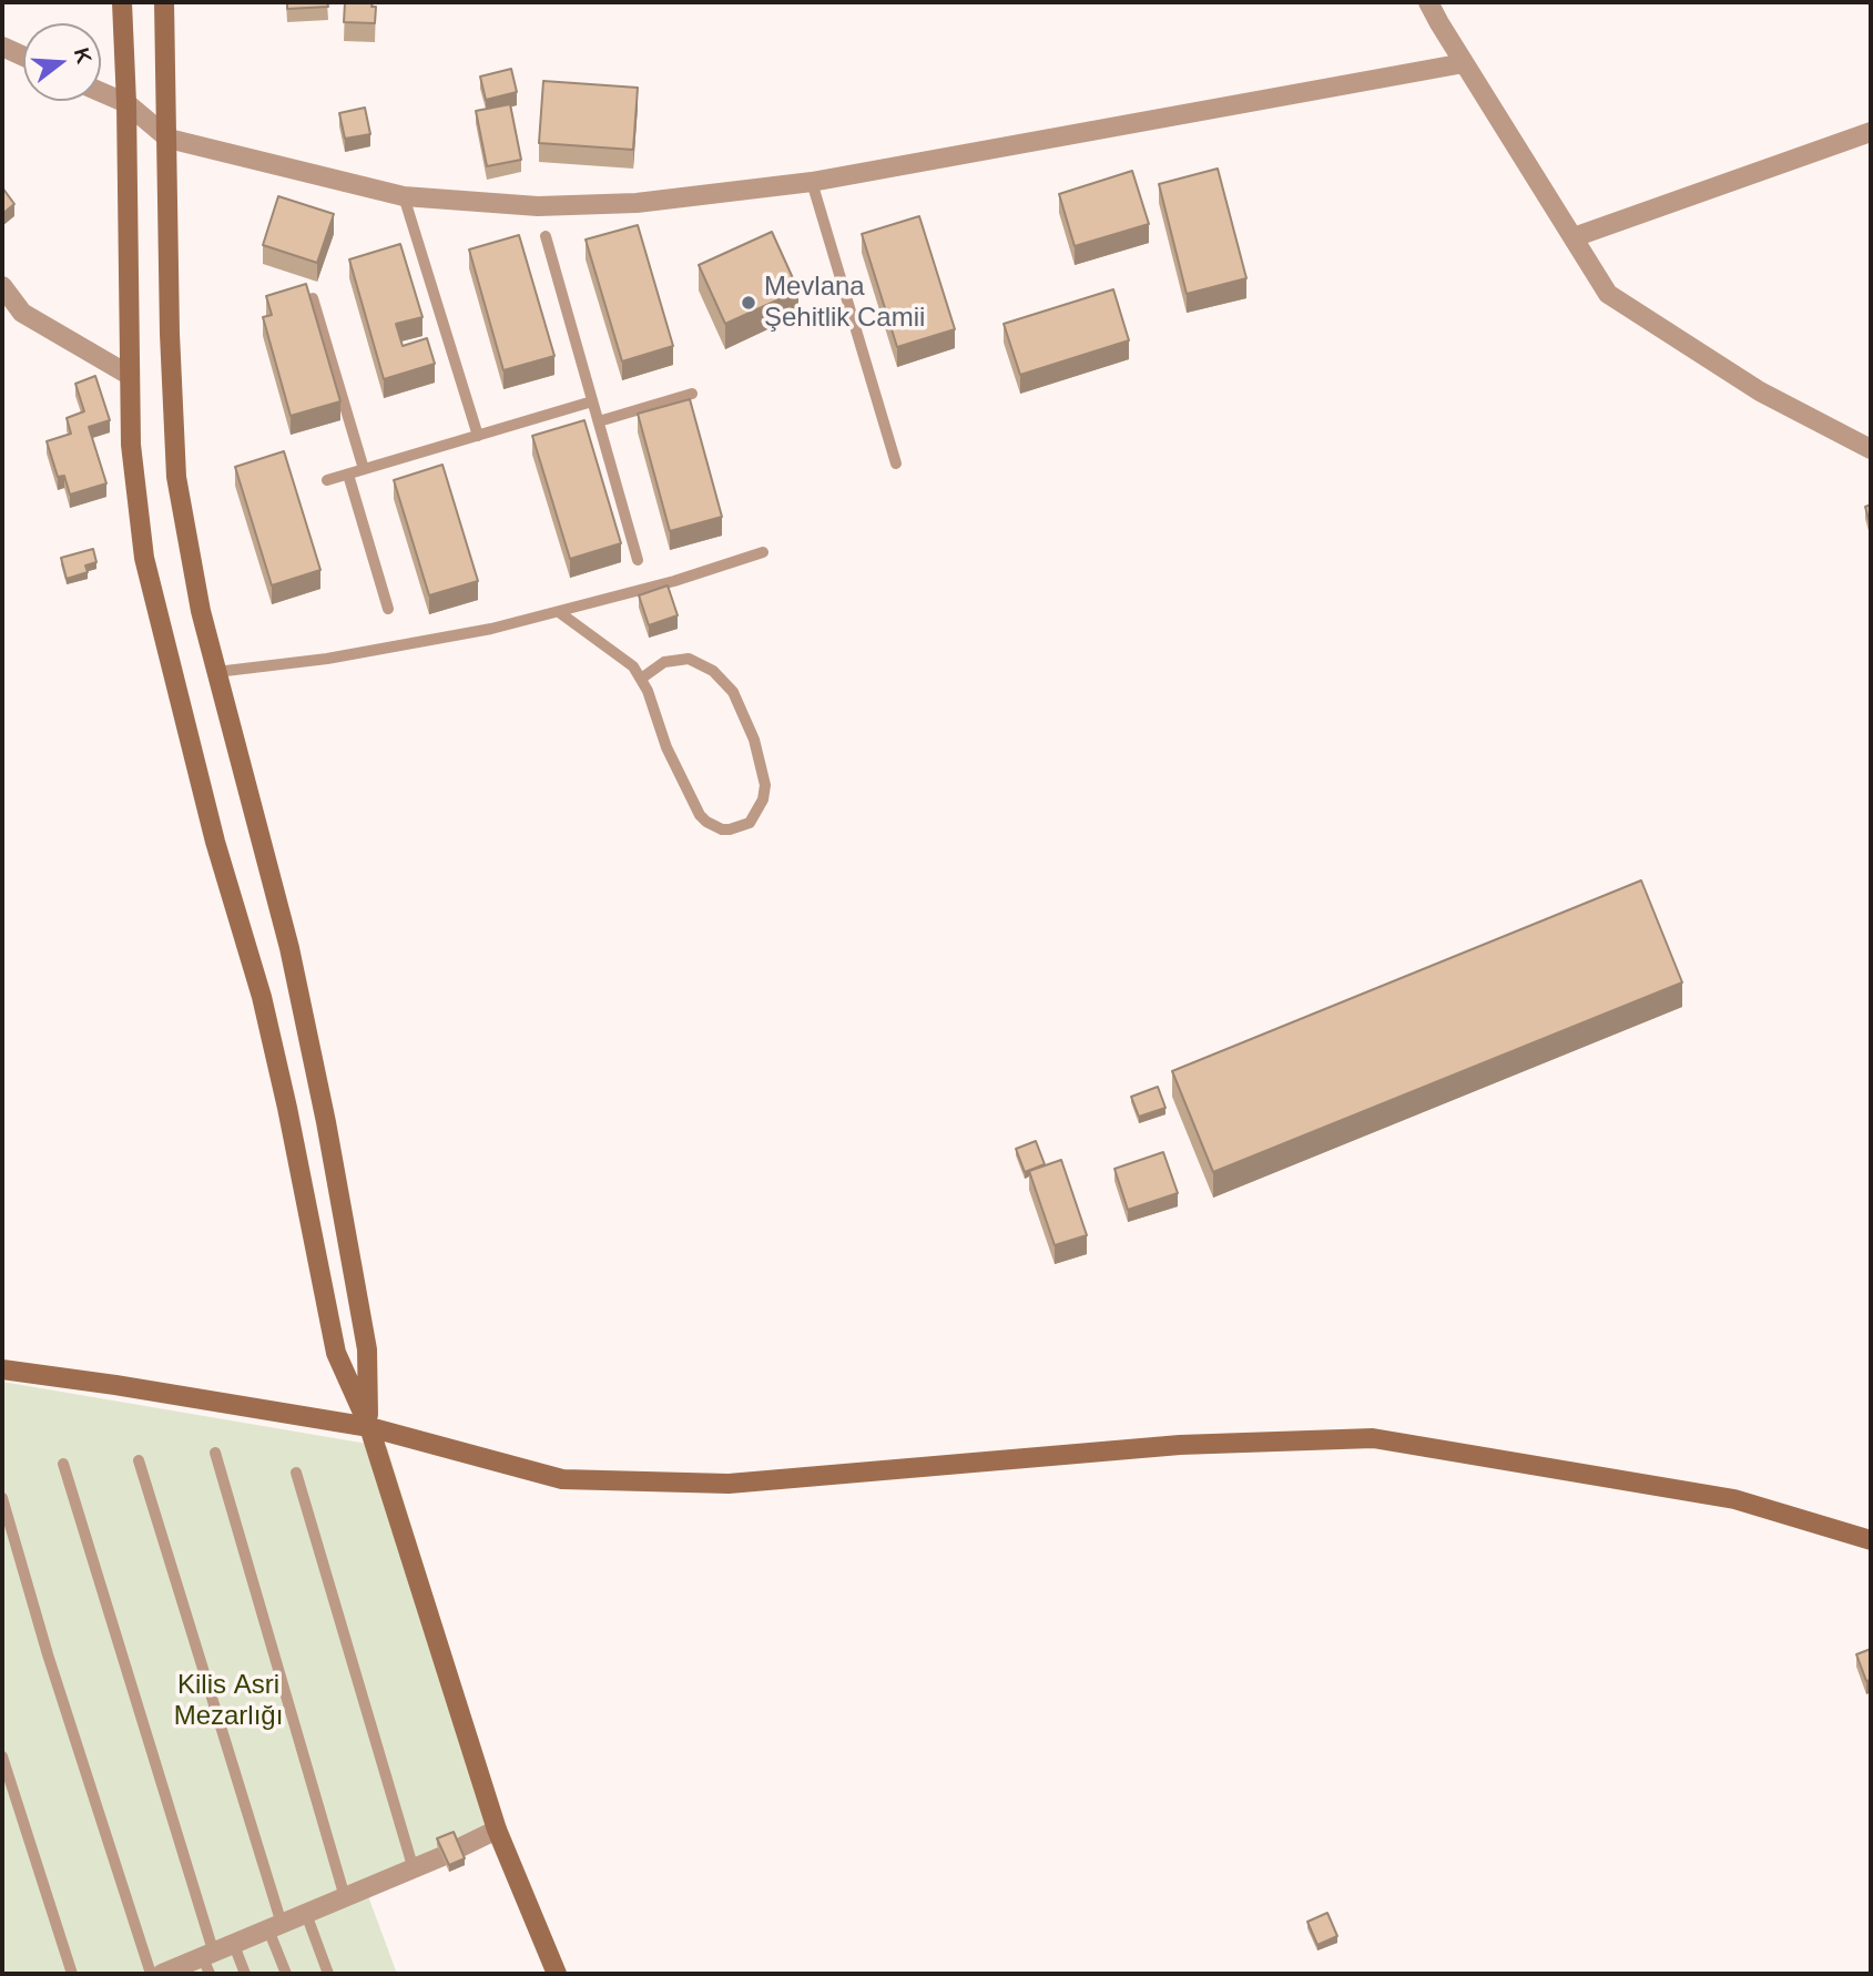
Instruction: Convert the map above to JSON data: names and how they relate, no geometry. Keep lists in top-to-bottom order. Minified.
{"parks":["Kilis Asri Mezarlığı"],"places":["Mevlana Şehitlik Camii"],"north":"right"}
